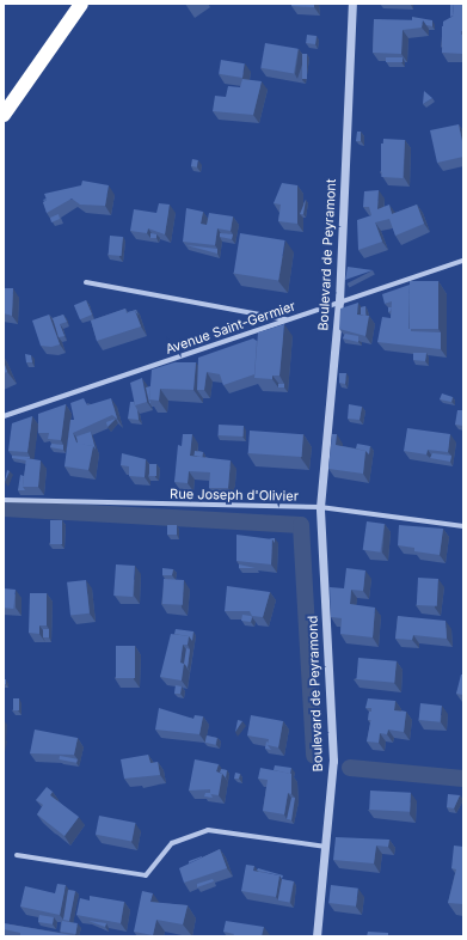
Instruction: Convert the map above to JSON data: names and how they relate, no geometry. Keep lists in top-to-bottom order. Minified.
{"streets":{"street":["Boulevard de Peyramont","Avenue Saint-Germier","Rue Joseph d'Olivier","Boulevard de Peyramond"]},"crossings":[["Boulevard de Peyramont","Avenue Saint-Germier"],["Boulevard de Peyramont","Rue Joseph d'Olivier"],["Boulevard de Peyramont","Boulevard de Peyramond"],["Rue Joseph d'Olivier","Boulevard de Peyramond"]]}
